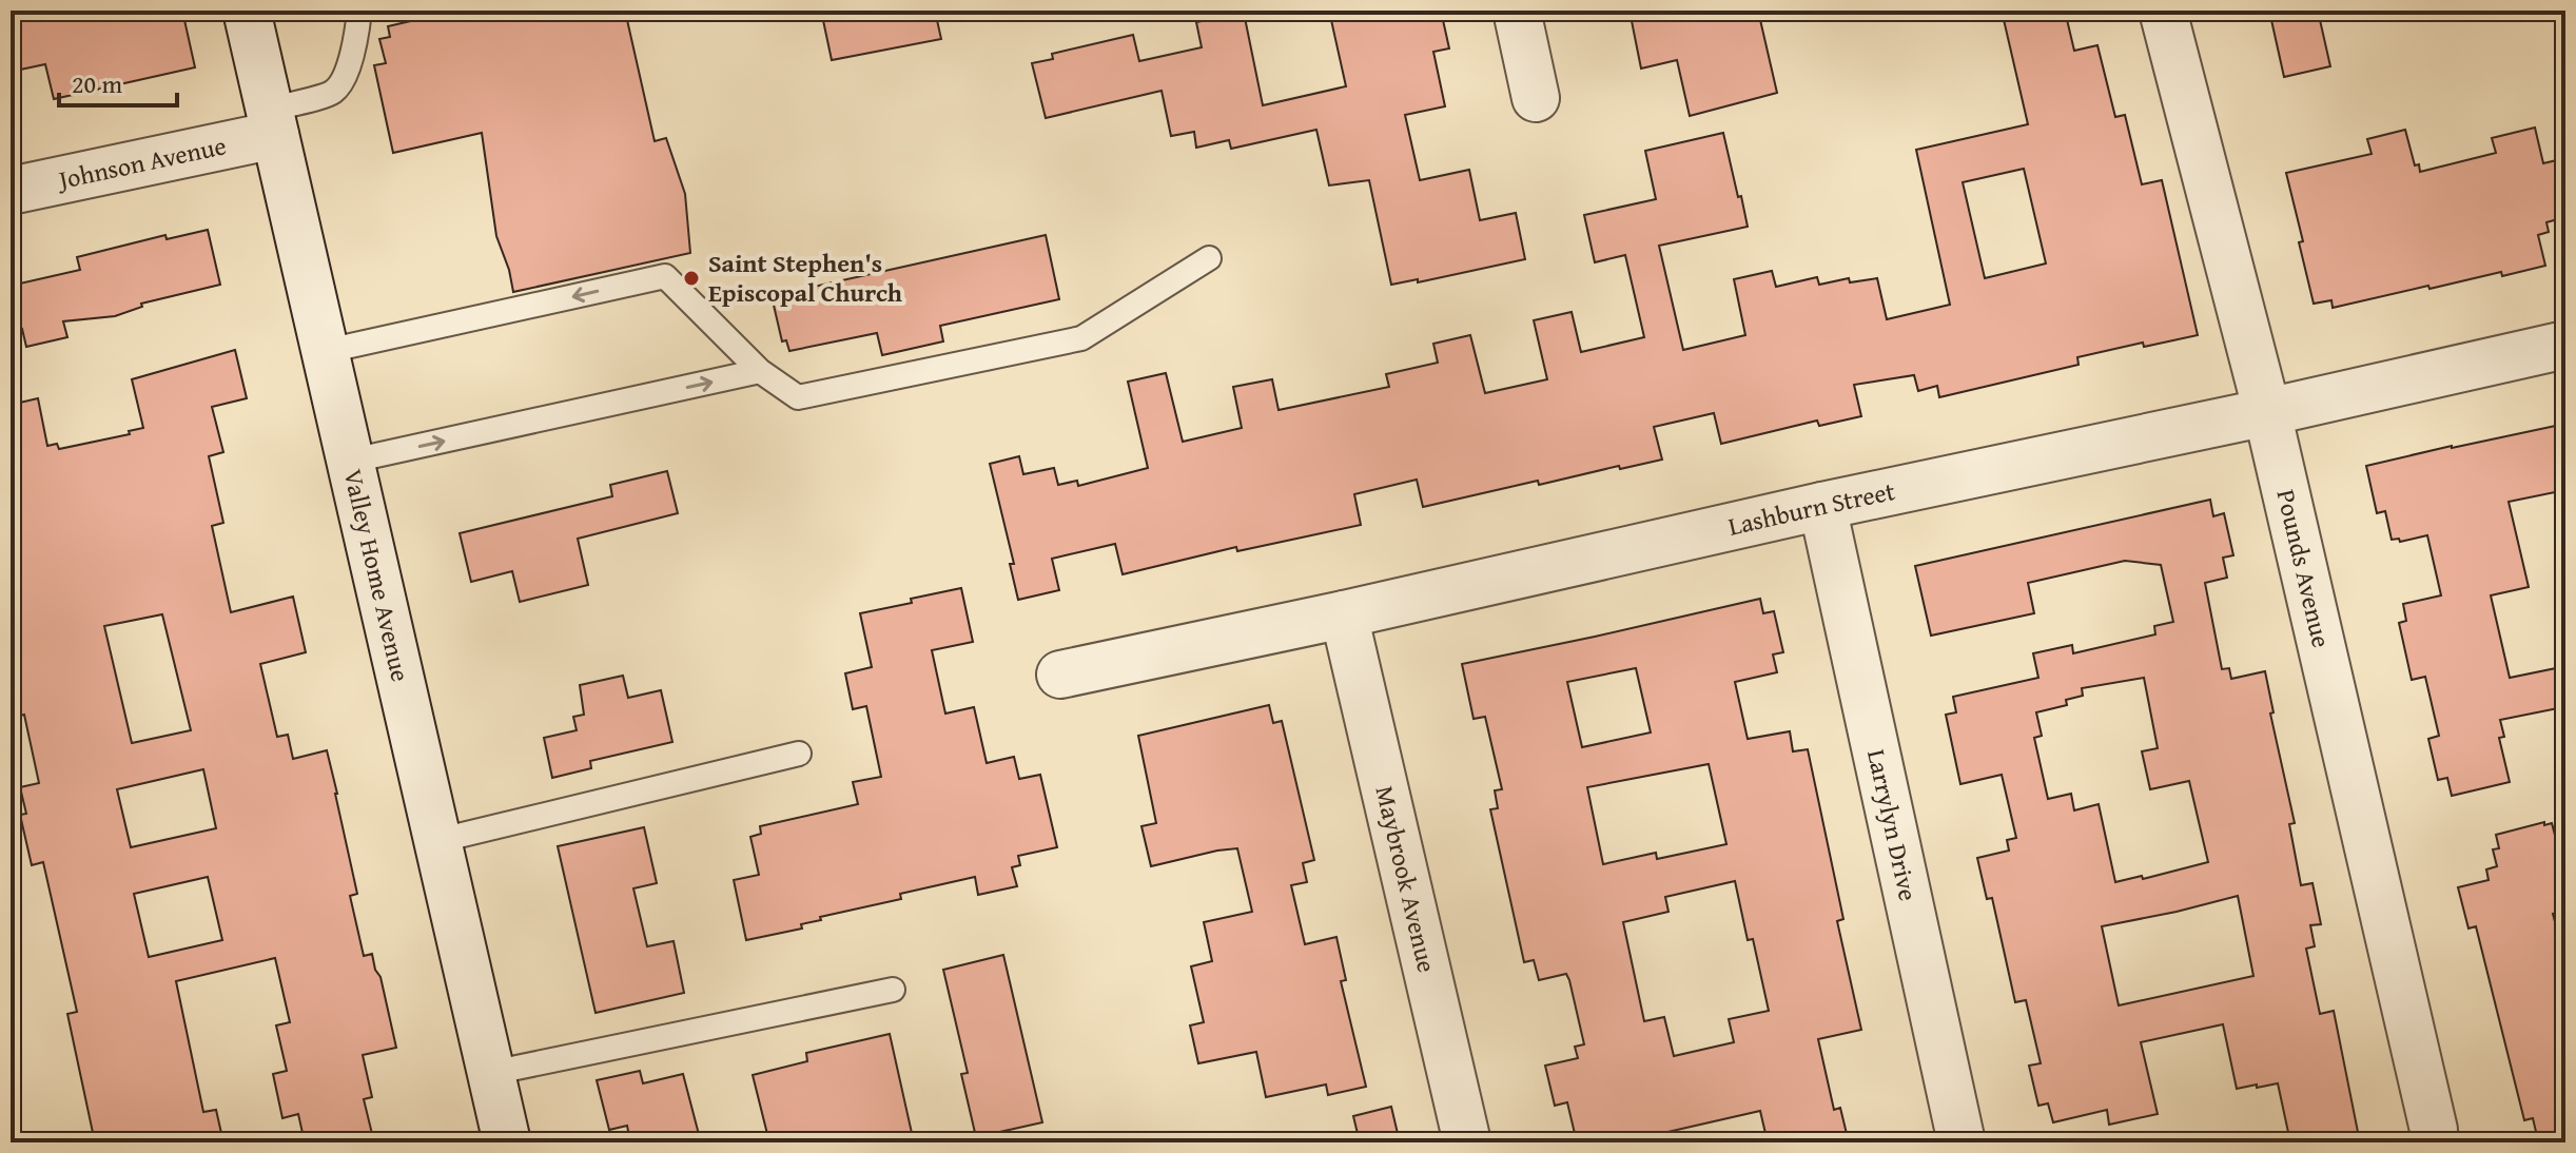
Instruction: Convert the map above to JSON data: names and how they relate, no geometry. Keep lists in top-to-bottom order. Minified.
{"streets":{"street":["Johnson Avenue","Lashburn Street","Pounds Avenue","Valley Home Avenue","Larrylyn Drive","Maybrook Avenue"]},"crossings":[["Johnson Avenue","Valley Home Avenue"],["Lashburn Street","Pounds Avenue"],["Lashburn Street","Larrylyn Drive"],["Lashburn Street","Maybrook Avenue"]],"places":["Saint Stephen's Episcopal Church"],"scale_bar":"20 m"}
